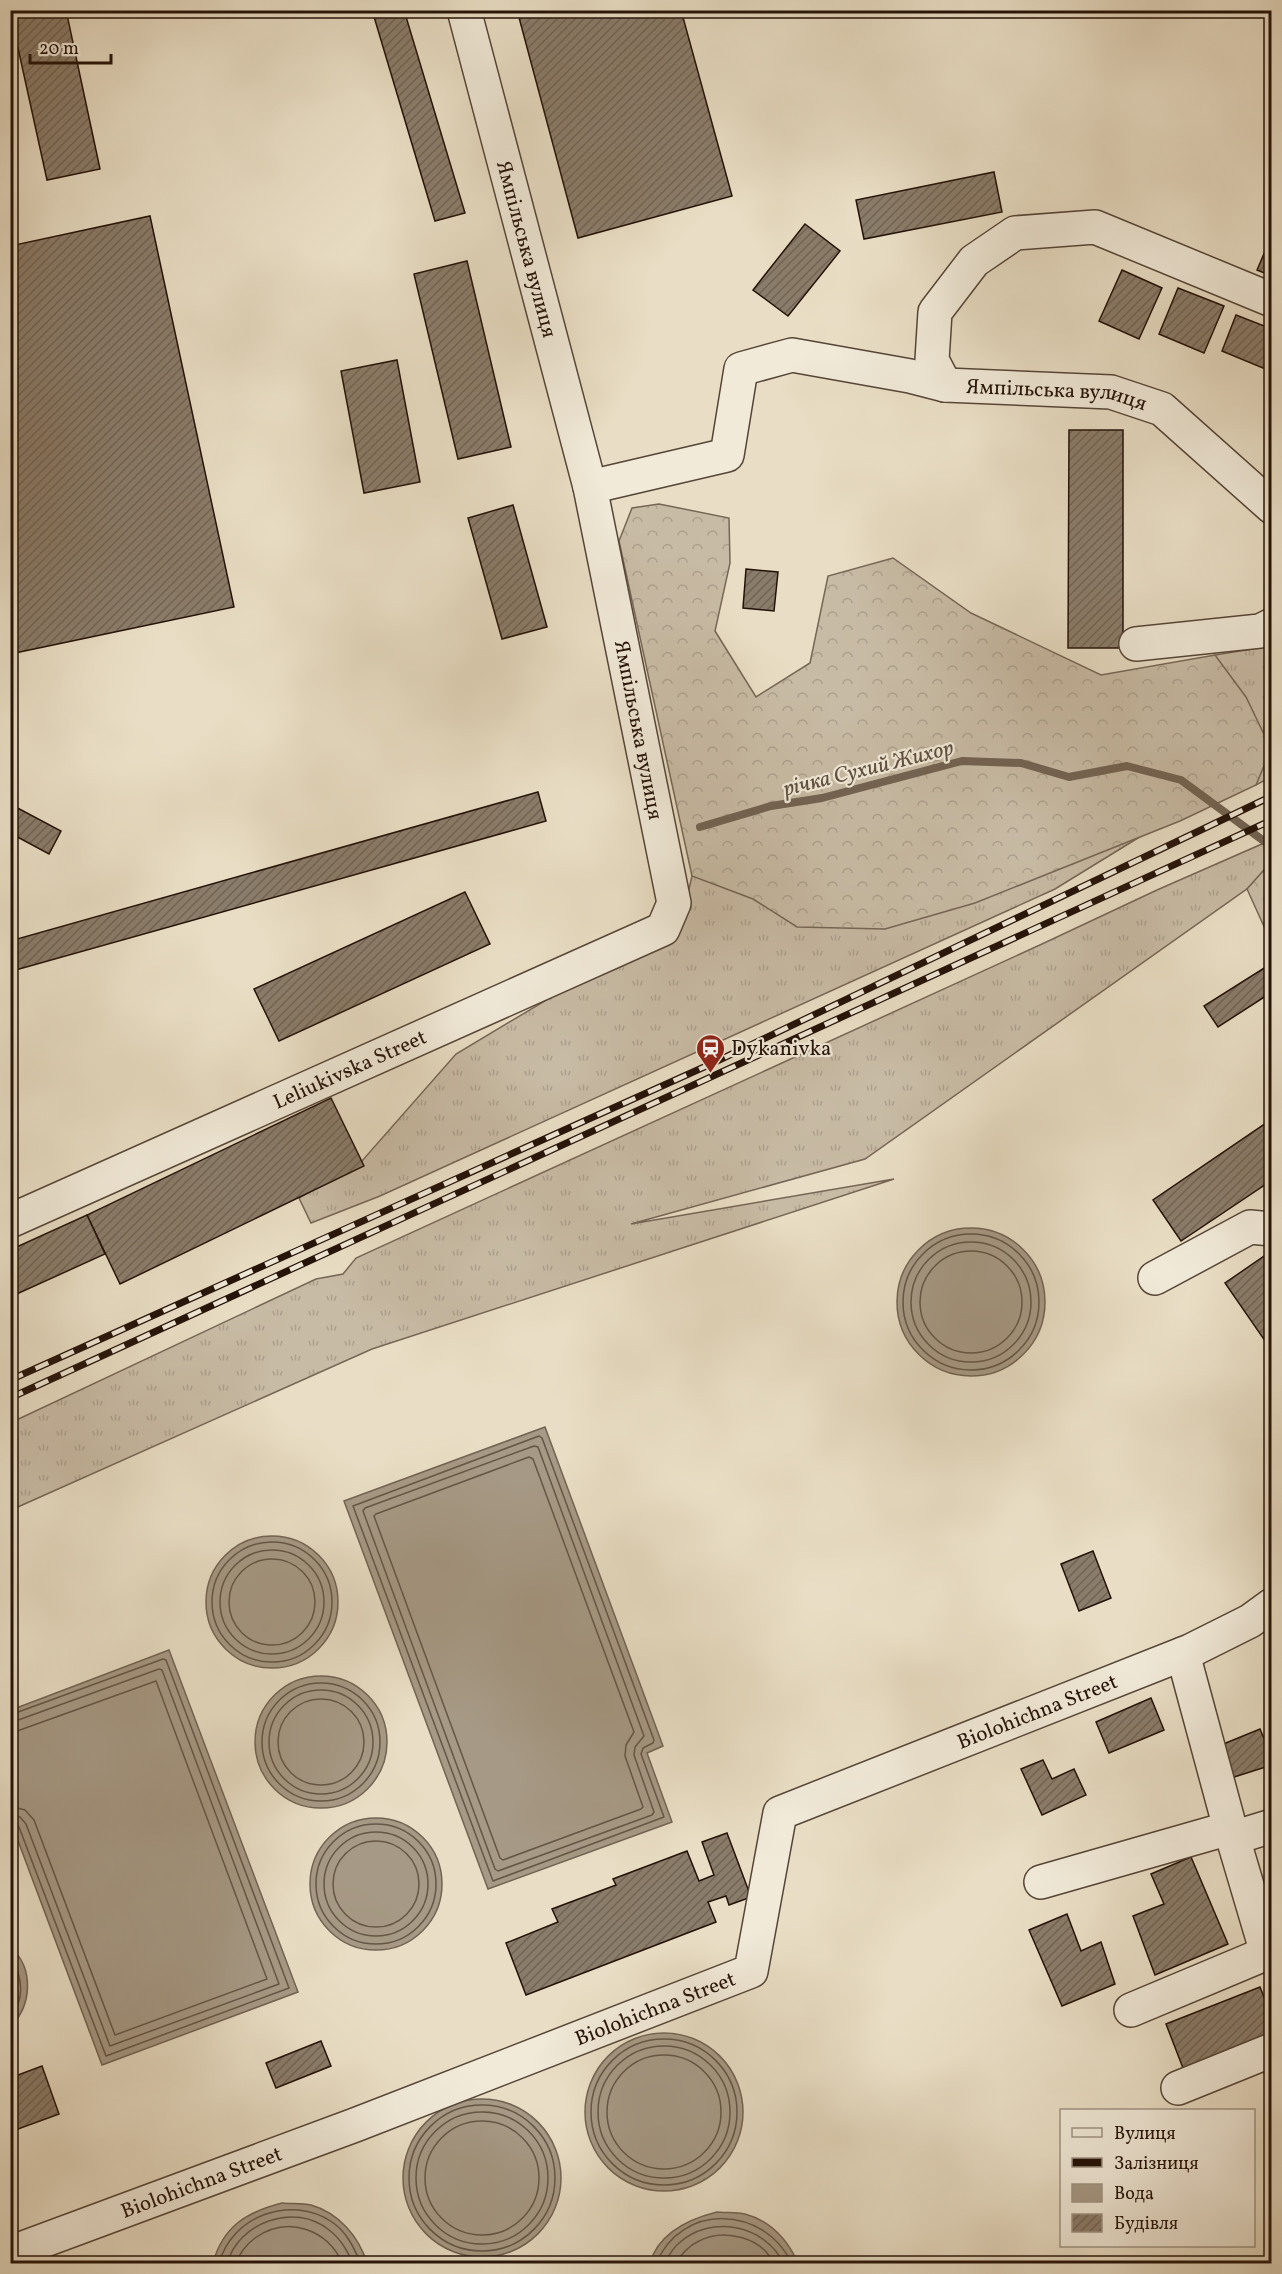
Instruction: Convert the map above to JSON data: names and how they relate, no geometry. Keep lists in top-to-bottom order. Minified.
{"streets":{"street":["Ямпільська вулиця","Leliukivska Street","Biolohichna Street"]},"crossings":[["Ямпільська вулиця","Leliukivska Street"]],"water":["річка Сухий Жихор"],"places":{"station":["Dykanіvka"]},"legend":["Вулиця","Залізниця","Вода","Будівля"],"scale_bar":"20 m"}
